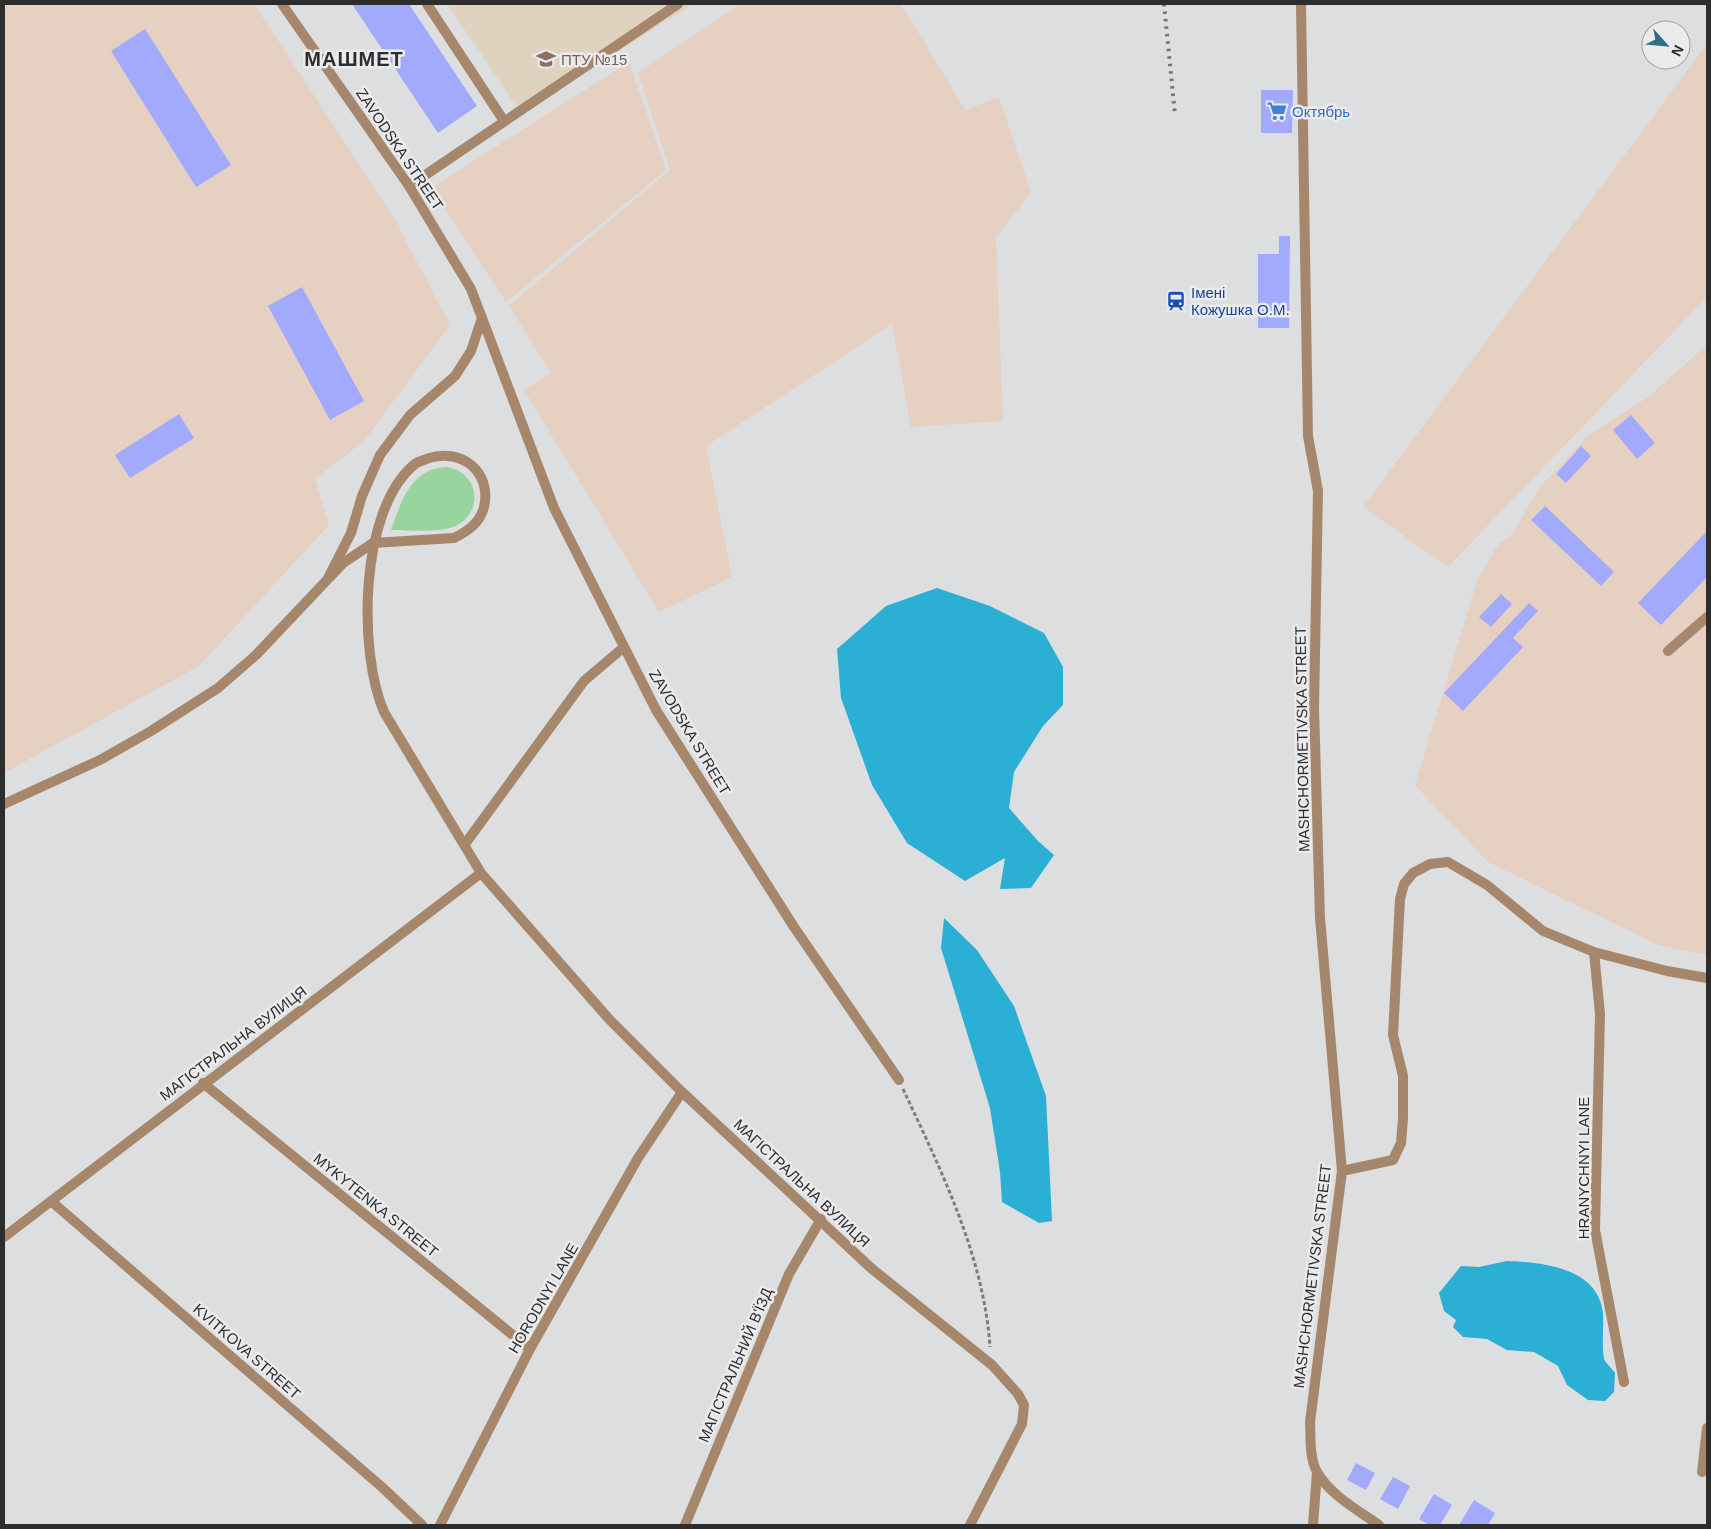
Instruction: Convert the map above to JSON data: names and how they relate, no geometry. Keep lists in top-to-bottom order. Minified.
{"streets":{"street":["ZAVODSKA STREET","MASHCHORMETIVSKA STREET","МАГІСТРАЛЬНА ВУЛИЦЯ","HRANYCHNYI LANE","MYKYTENKA STREET","HORODNYI LANE","KVITKOVA STREET","МАГІСТРАЛЬНИЙ В'ЇЗД"]},"crossings":[["МАГІСТРАЛЬНА ВУЛИЦЯ","MYKYTENKA STREET"],["МАГІСТРАЛЬНА ВУЛИЦЯ","HORODNYI LANE"],["МАГІСТРАЛЬНА ВУЛИЦЯ","KVITKOVA STREET"],["МАГІСТРАЛЬНА ВУЛИЦЯ","МАГІСТРАЛЬНИЙ В'ЇЗД"],["MYKYTENKA STREET","HORODNYI LANE"]],"districts":["МАШМЕТ"],"places":{"school or university":["ПТУ №15"],"supermarket":["Октябрь"],"station":["Імені Кожушка О.М."]},"north":"bottom right"}
